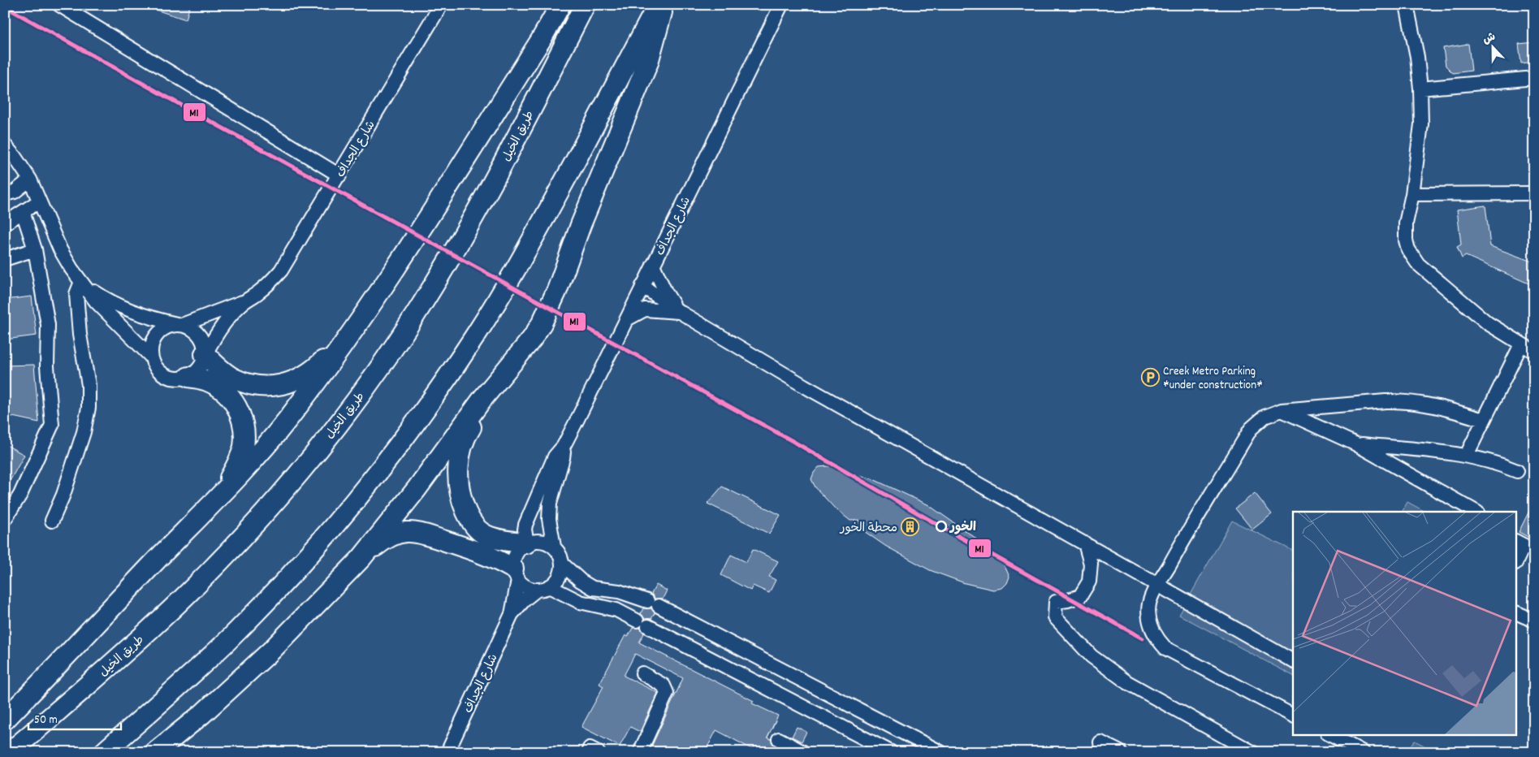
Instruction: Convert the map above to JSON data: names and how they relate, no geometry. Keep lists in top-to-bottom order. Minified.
{"streets":{"highway":["طريق الخيل"],"street":["شارع الجداف"]},"places":{"parking":["Creek Metro Parking *under construction*"],"other":["الخور"],"building":["محطة الخور"]},"lines":["transit line M1"],"scale_bar":"50 m","north":"top"}
